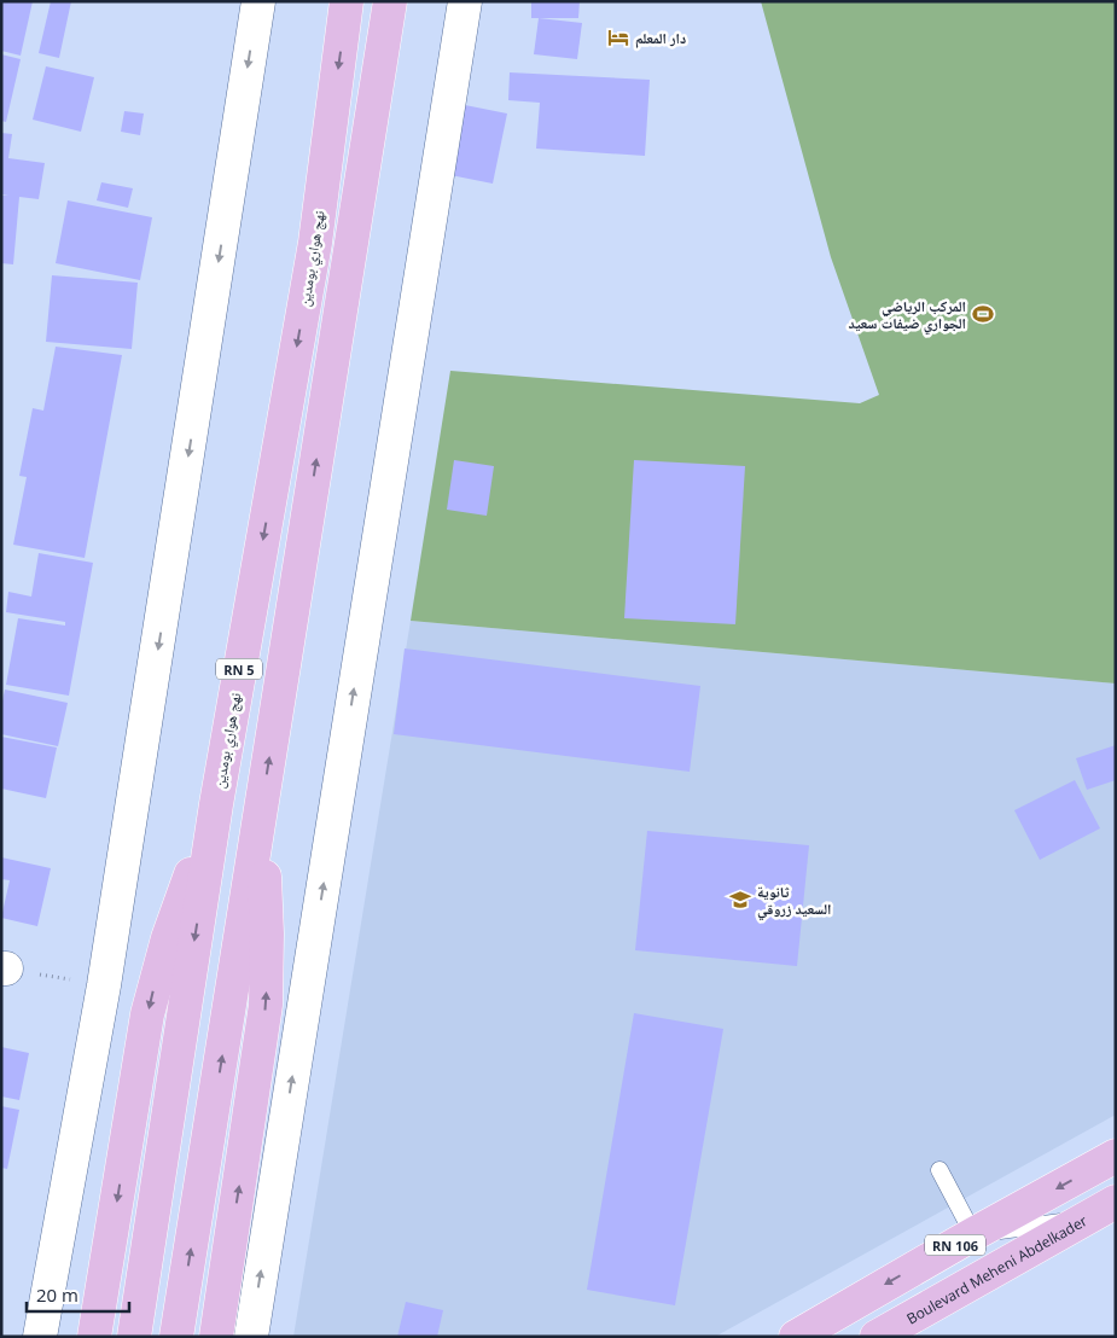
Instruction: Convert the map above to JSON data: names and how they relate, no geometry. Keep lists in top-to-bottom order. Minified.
{"streets":{"main road":["نهج هواري بومدين","RN 5","RN 106","Boulevard Meheni Abdelkader"]},"places":{"hotel":["دار المعلم"],"sports":["المركب الرياضي الجواري ضيفات سعيد"],"school or university":["ثانوية السعيد زروقي"]},"scale_bar":"20 m"}
